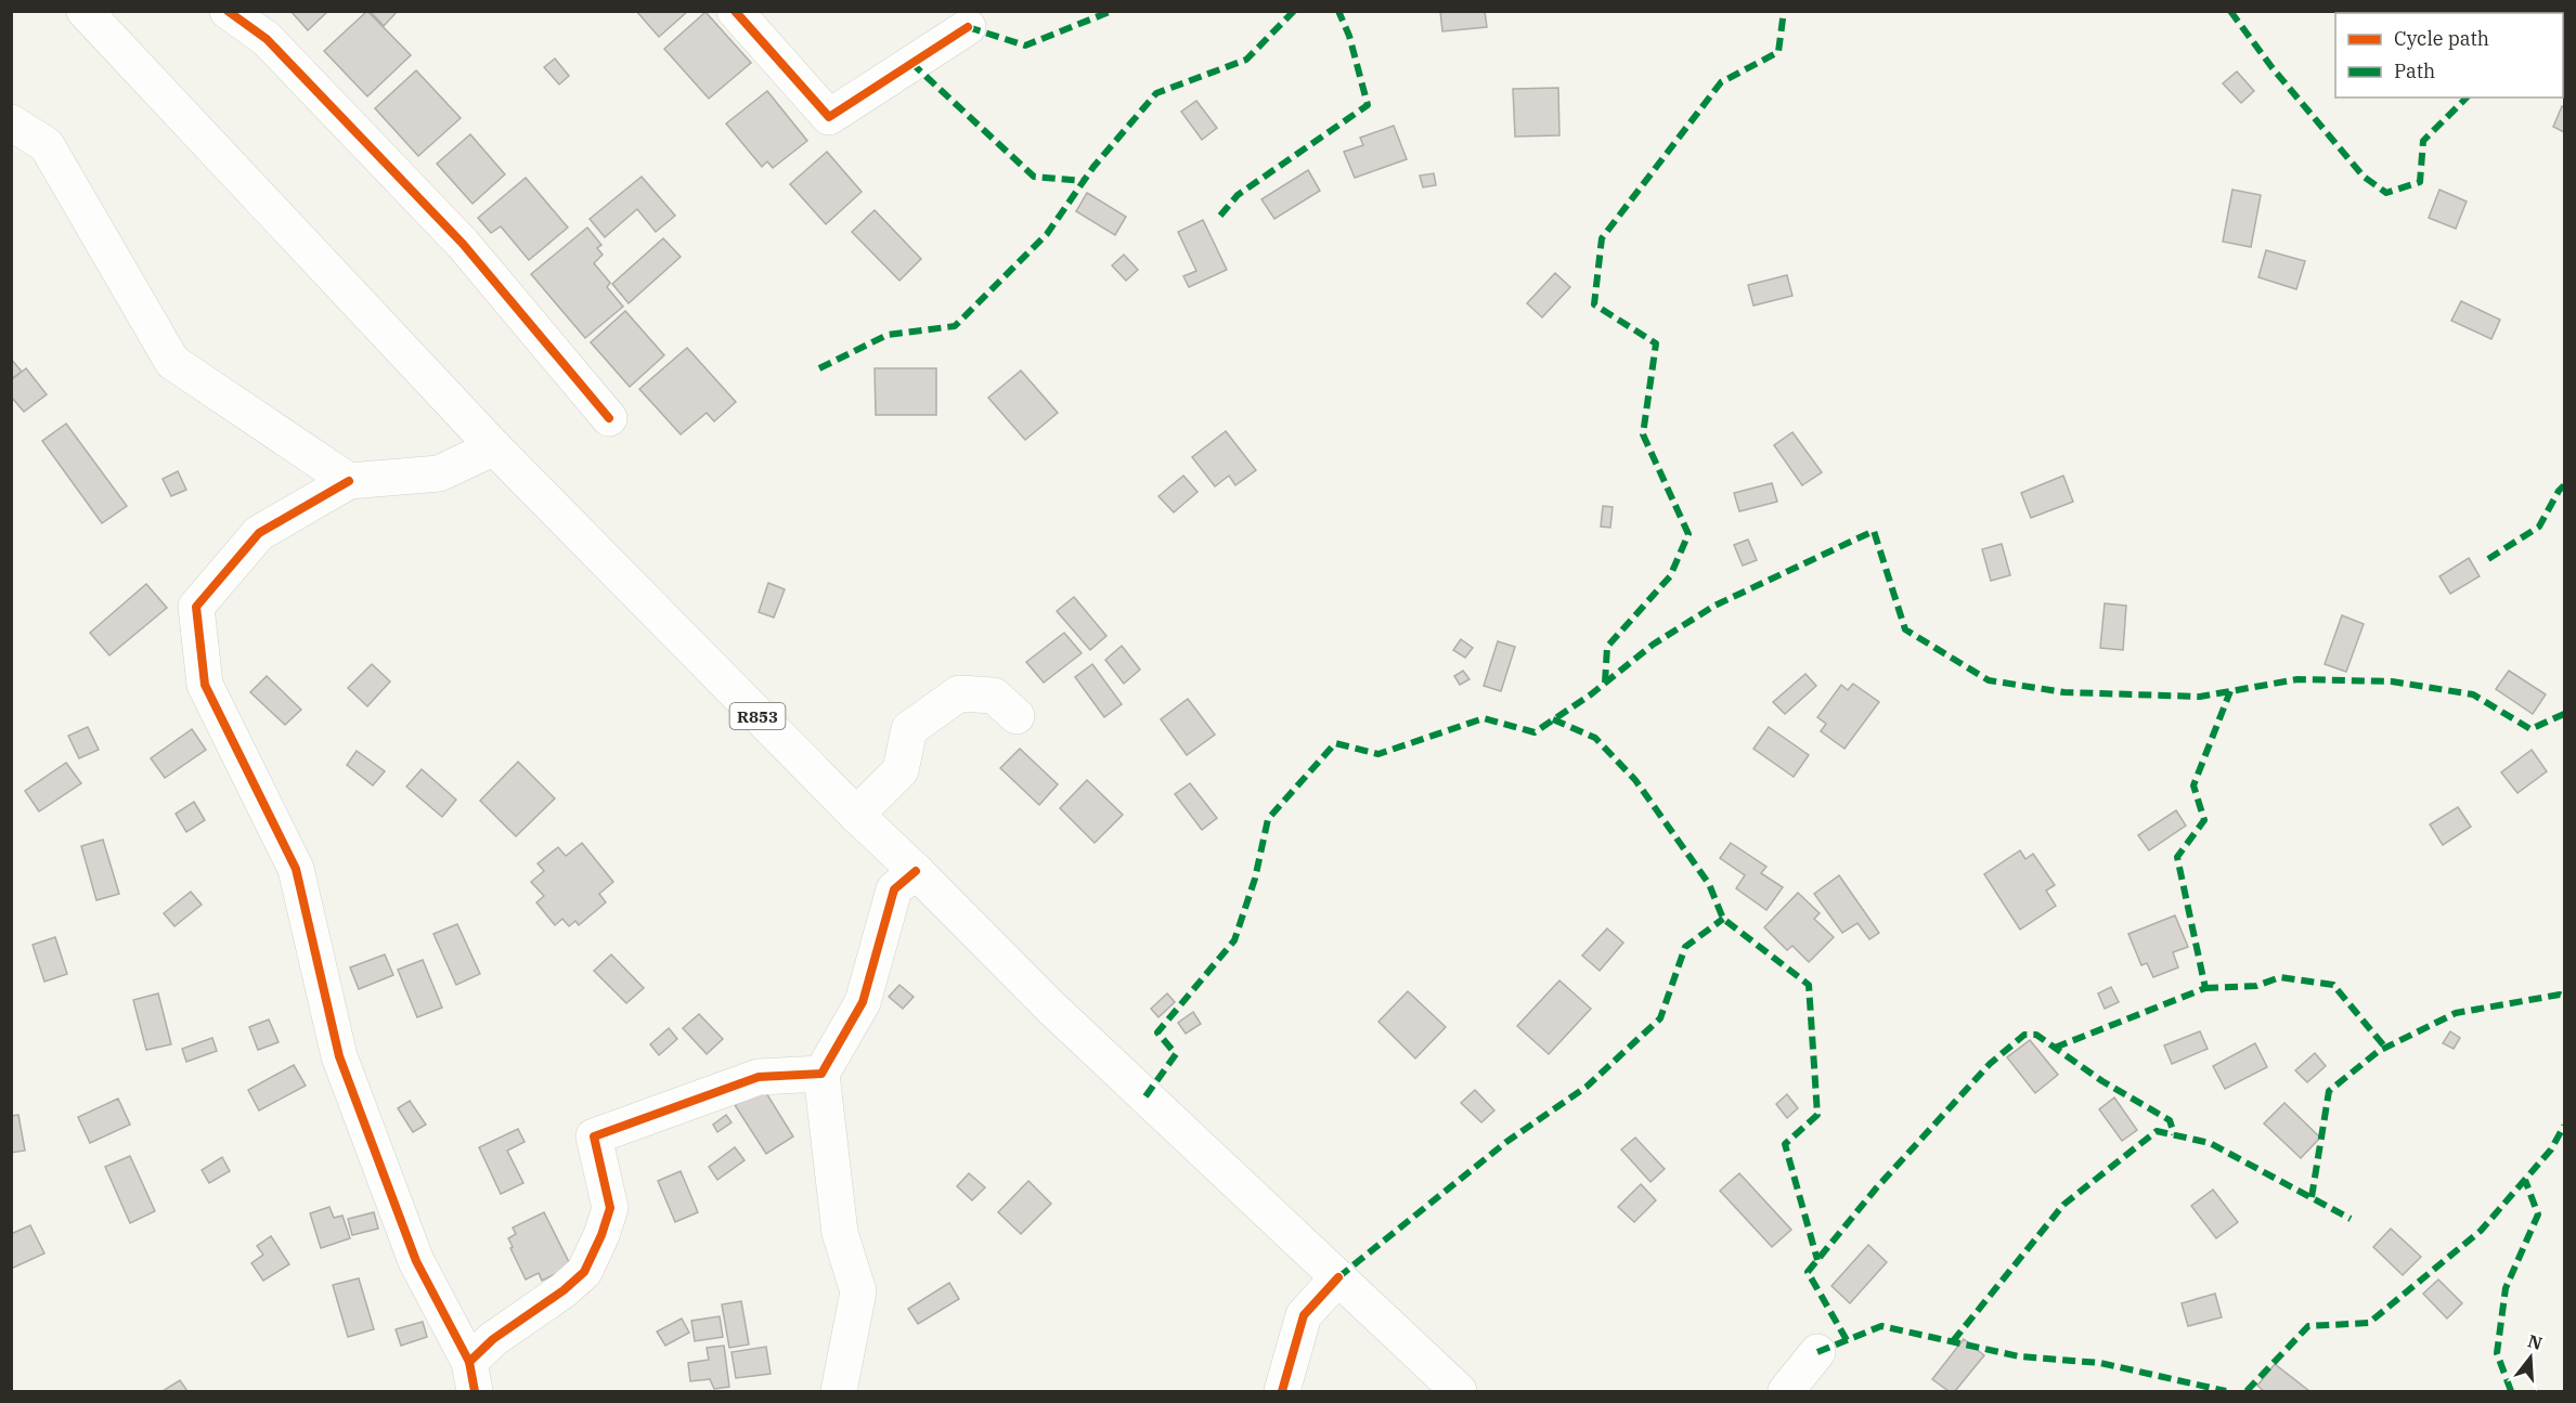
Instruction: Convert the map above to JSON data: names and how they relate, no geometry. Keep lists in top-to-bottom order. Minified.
{"streets":{"street":["R853"]},"legend":["Cycle path","Path"],"north":"top"}
